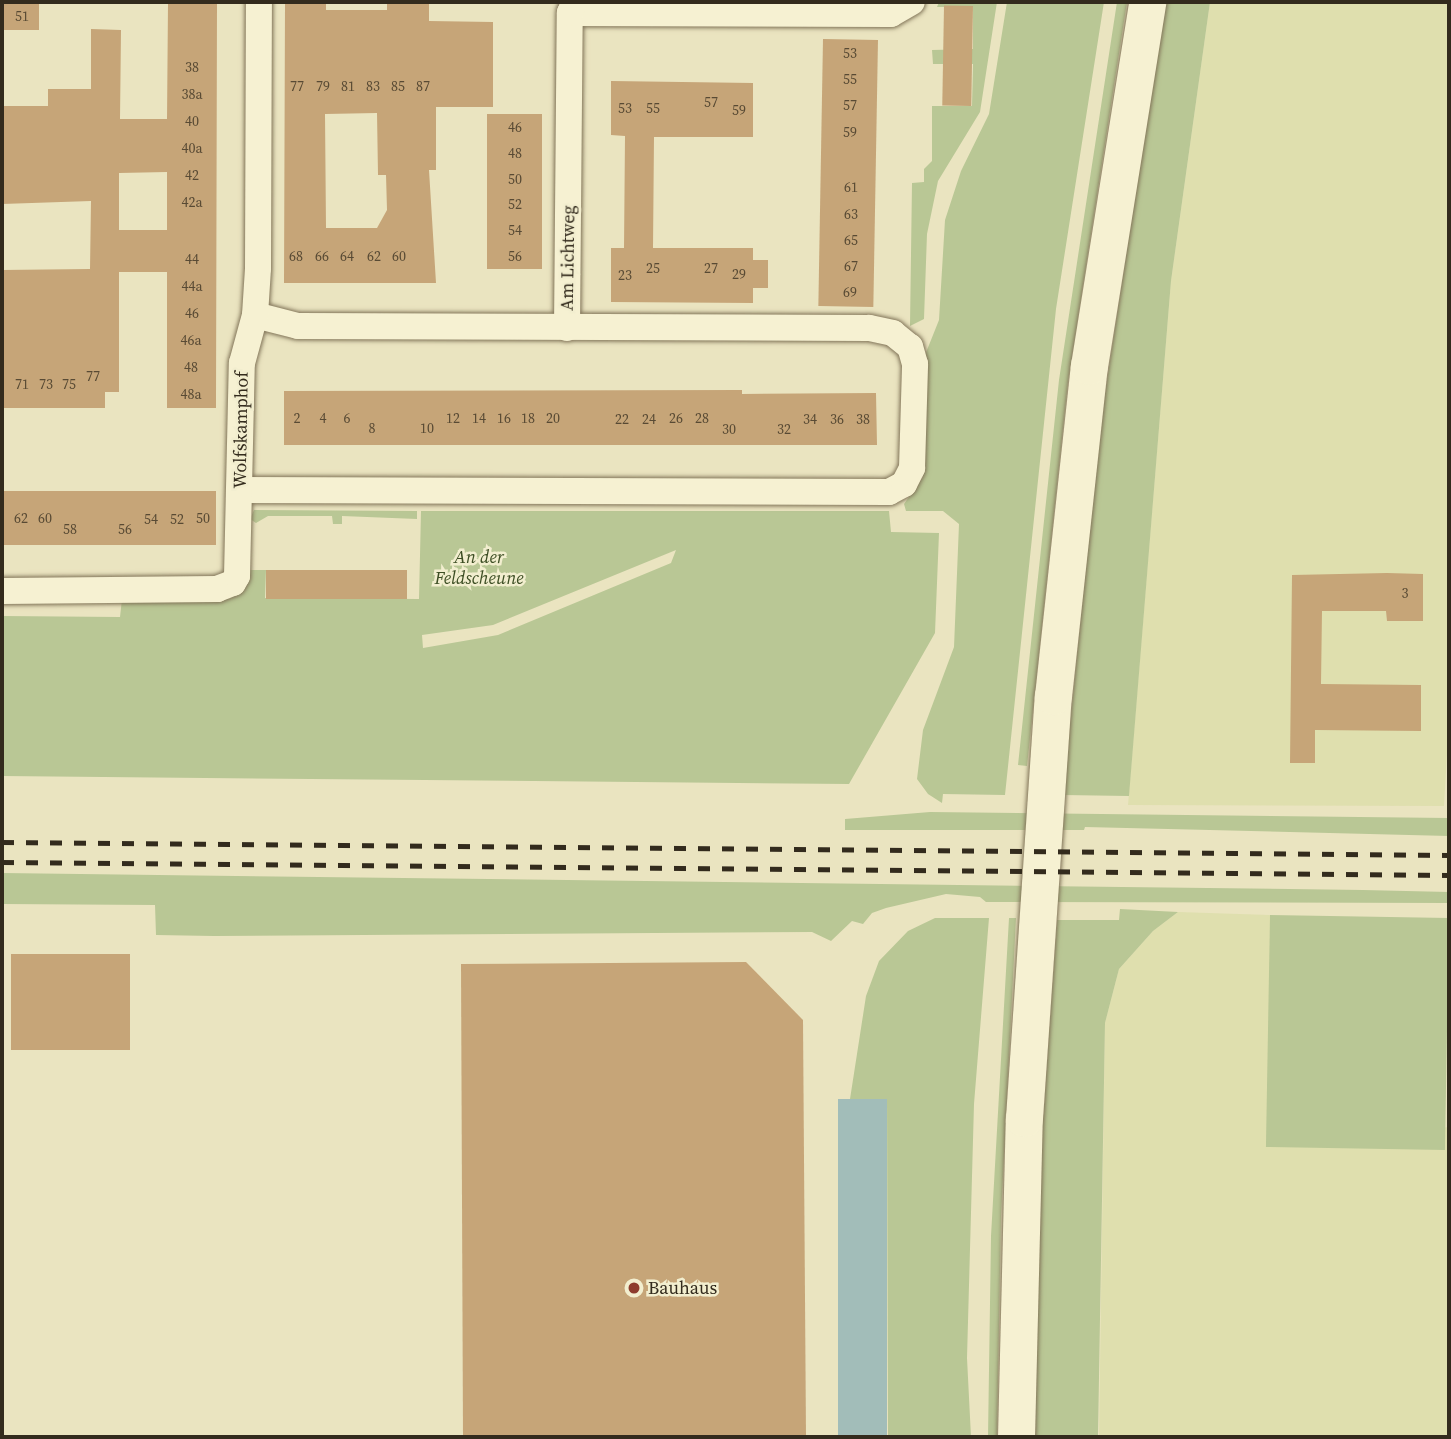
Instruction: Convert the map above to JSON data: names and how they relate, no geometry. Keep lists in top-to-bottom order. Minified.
{"streets":{"street":["Am Lichtweg","Wolfskamphof"]},"crossings":[["Am Lichtweg","Wolfskamphof"]],"parks":["An der Feldscheune"],"places":["Bauhaus"],"house_numbers":["51","53","38","55","77","79","81","83","85","87","38a","57","57","53","55","59","40","46","59","40a","48","42","50","61","42a","52","63","54","65","68","66","64","62","60","56","44","67","25","27","29","23","44a","69","46","46a","48","77","71","73","75","48a","2","4","6","12","14","16","18","20","26","28","22","24","34","36","38","8","10","30","32","62","60","50","54","52","58","56","3"]}
